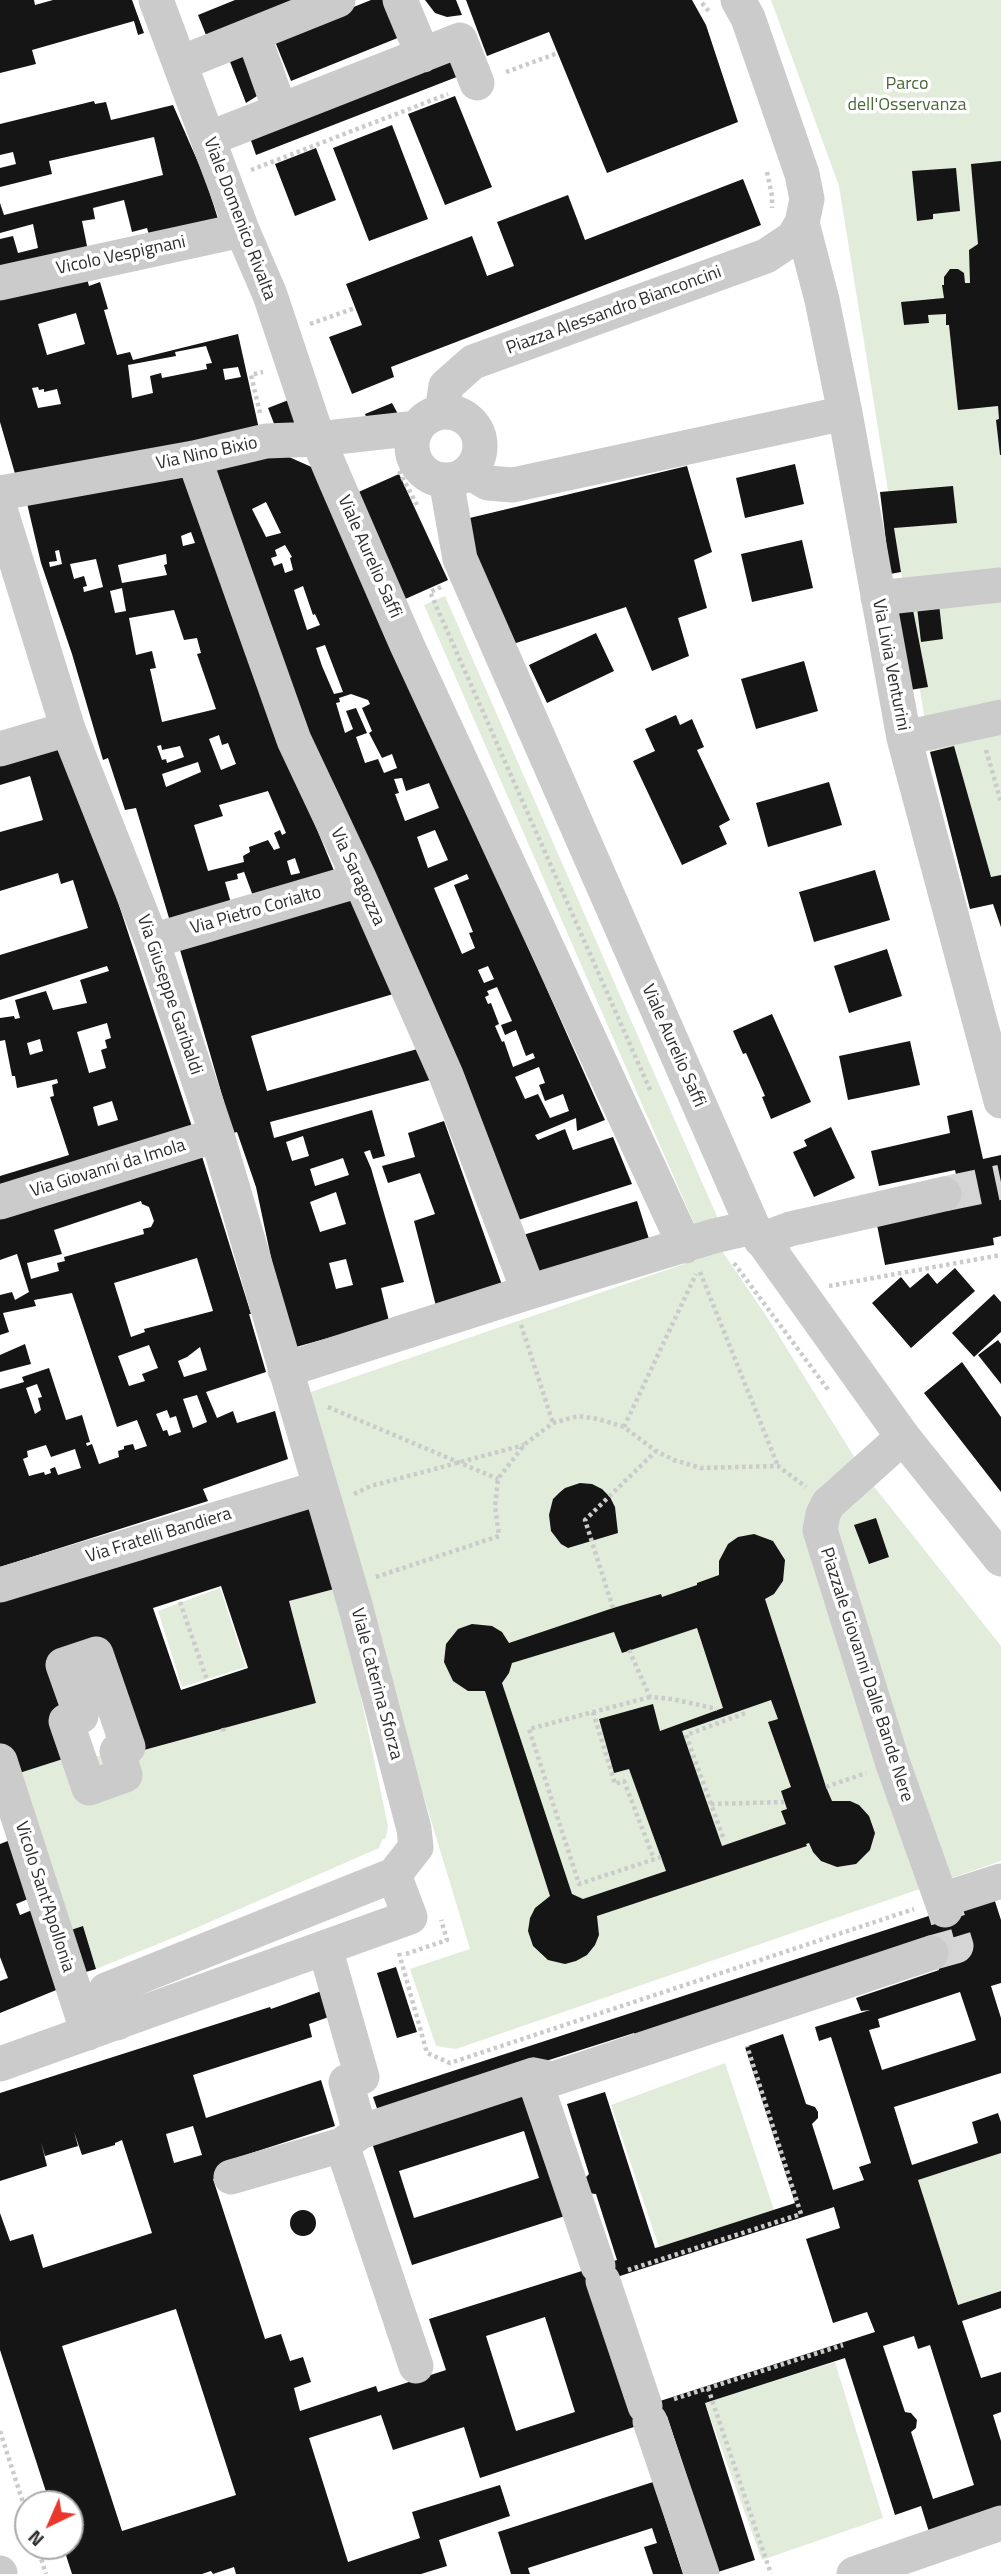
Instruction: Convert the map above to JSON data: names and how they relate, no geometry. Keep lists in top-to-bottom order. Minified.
{"streets":{"street":["Viale Domenico Rivalta","Vicolo Vespignani","Piazza Alessandro Bianconcini","Via Nino Bixio","Viale Aurelio Saffi","Via Livia Venturini","Via Saragozza","Via Pietro Corialto","Via Giuseppe Garibaldi","Via Giovanni da Imola","Via Fratelli Bandiera","Piazzale Giovanni Dalle Bande Nere","Viale Caterina Sforza","Vicolo Sant'Apollonia"]},"crossings":[["Viale Domenico Rivalta","Vicolo Vespignani"],["Viale Domenico Rivalta","Via Nino Bixio"],["Viale Domenico Rivalta","Viale Aurelio Saffi"],["Piazza Alessandro Bianconcini","Via Nino Bixio"],["Piazza Alessandro Bianconcini","Viale Aurelio Saffi"],["Piazza Alessandro Bianconcini","Via Livia Venturini"],["Via Nino Bixio","Viale Aurelio Saffi"],["Via Nino Bixio","Via Saragozza"],["Via Saragozza","Via Pietro Corialto"],["Via Pietro Corialto","Via Giuseppe Garibaldi"],["Via Giuseppe Garibaldi","Via Giovanni da Imola"],["Via Giuseppe Garibaldi","Via Fratelli Bandiera"],["Via Giuseppe Garibaldi","Viale Caterina Sforza"],["Via Fratelli Bandiera","Viale Caterina Sforza"]],"parks":["Parco dell'Osservanza"],"north":"bottom left"}
